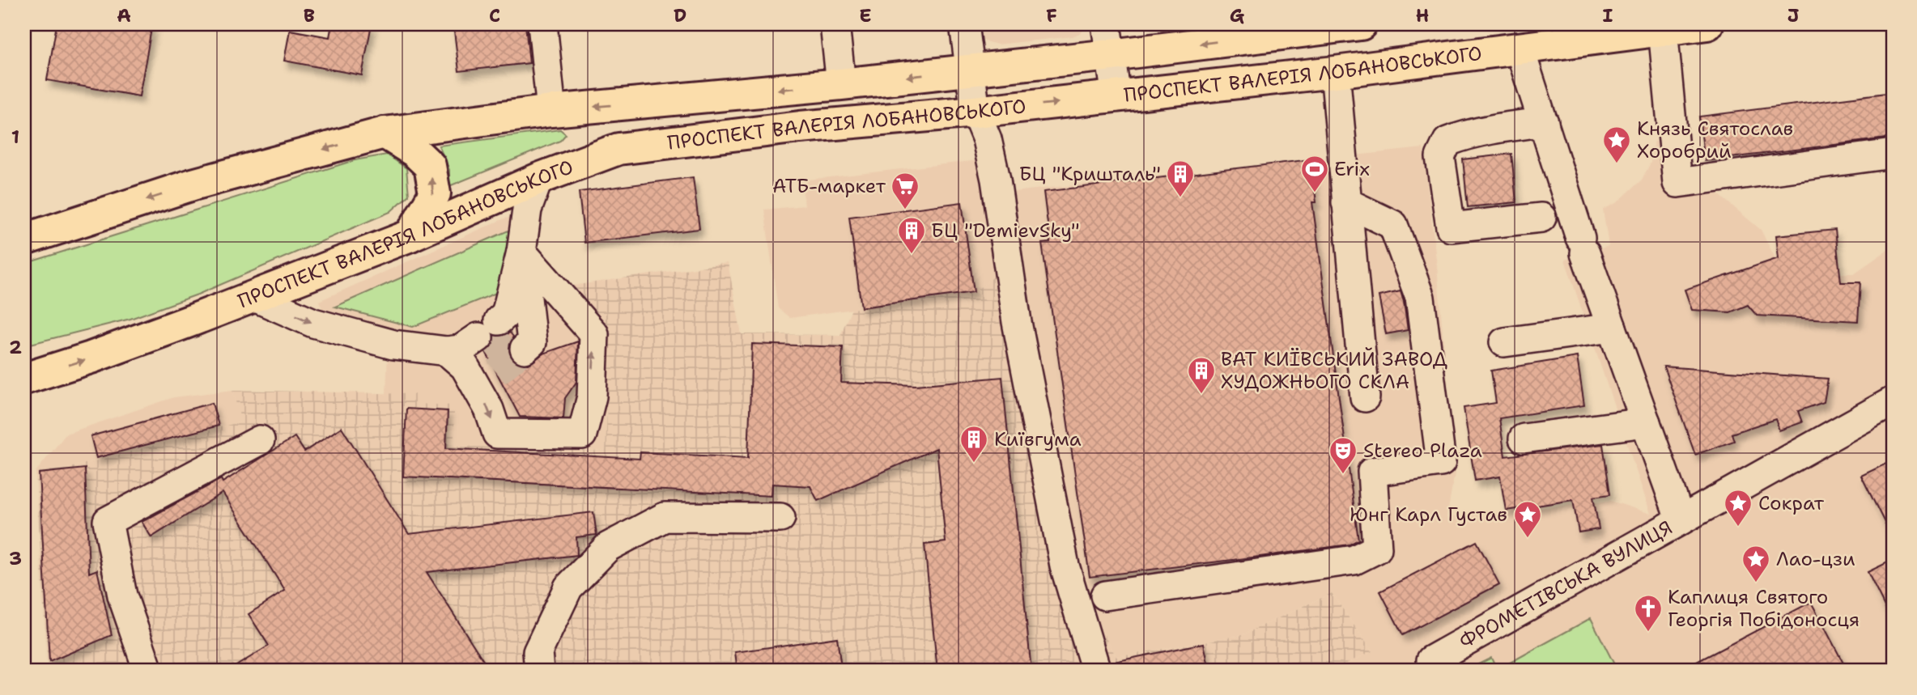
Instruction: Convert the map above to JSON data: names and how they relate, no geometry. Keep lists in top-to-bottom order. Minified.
{"streets":{"main road":["ПРОСПЕКТ ВАЛЕРІЯ ЛОБАНОВСЬКОГО"],"street":["ФРОМЕТІВСЬКА ВУЛИЦЯ"]},"crossings":[["ПРОСПЕКТ ВАЛЕРІЯ ЛОБАНОВСЬКОГО","ФРОМЕТІВСЬКА ВУЛИЦЯ"]],"places":{"place":["Князь Святослав Хоробрий","Сократ","Юнг Карл Густав","Лао-цзи"],"sports":["Erix"],"building":["БЦ \"Кришталь\"","БЦ \"DemievSky\"","ВАТ КИЇВСЬКИЙ ЗАВОД ХУДОЖНЬОГО СКЛА","Київгума"],"supermarket":["АТБ-маркет"],"theatre":["Stereo Plaza"],"church":["Каплиця Святого Георгія Побідоносця"]},"grid":{"columns":["A","B","C","D","E","F","G","H","I","J"],"rows":["1","2","3"]}}
